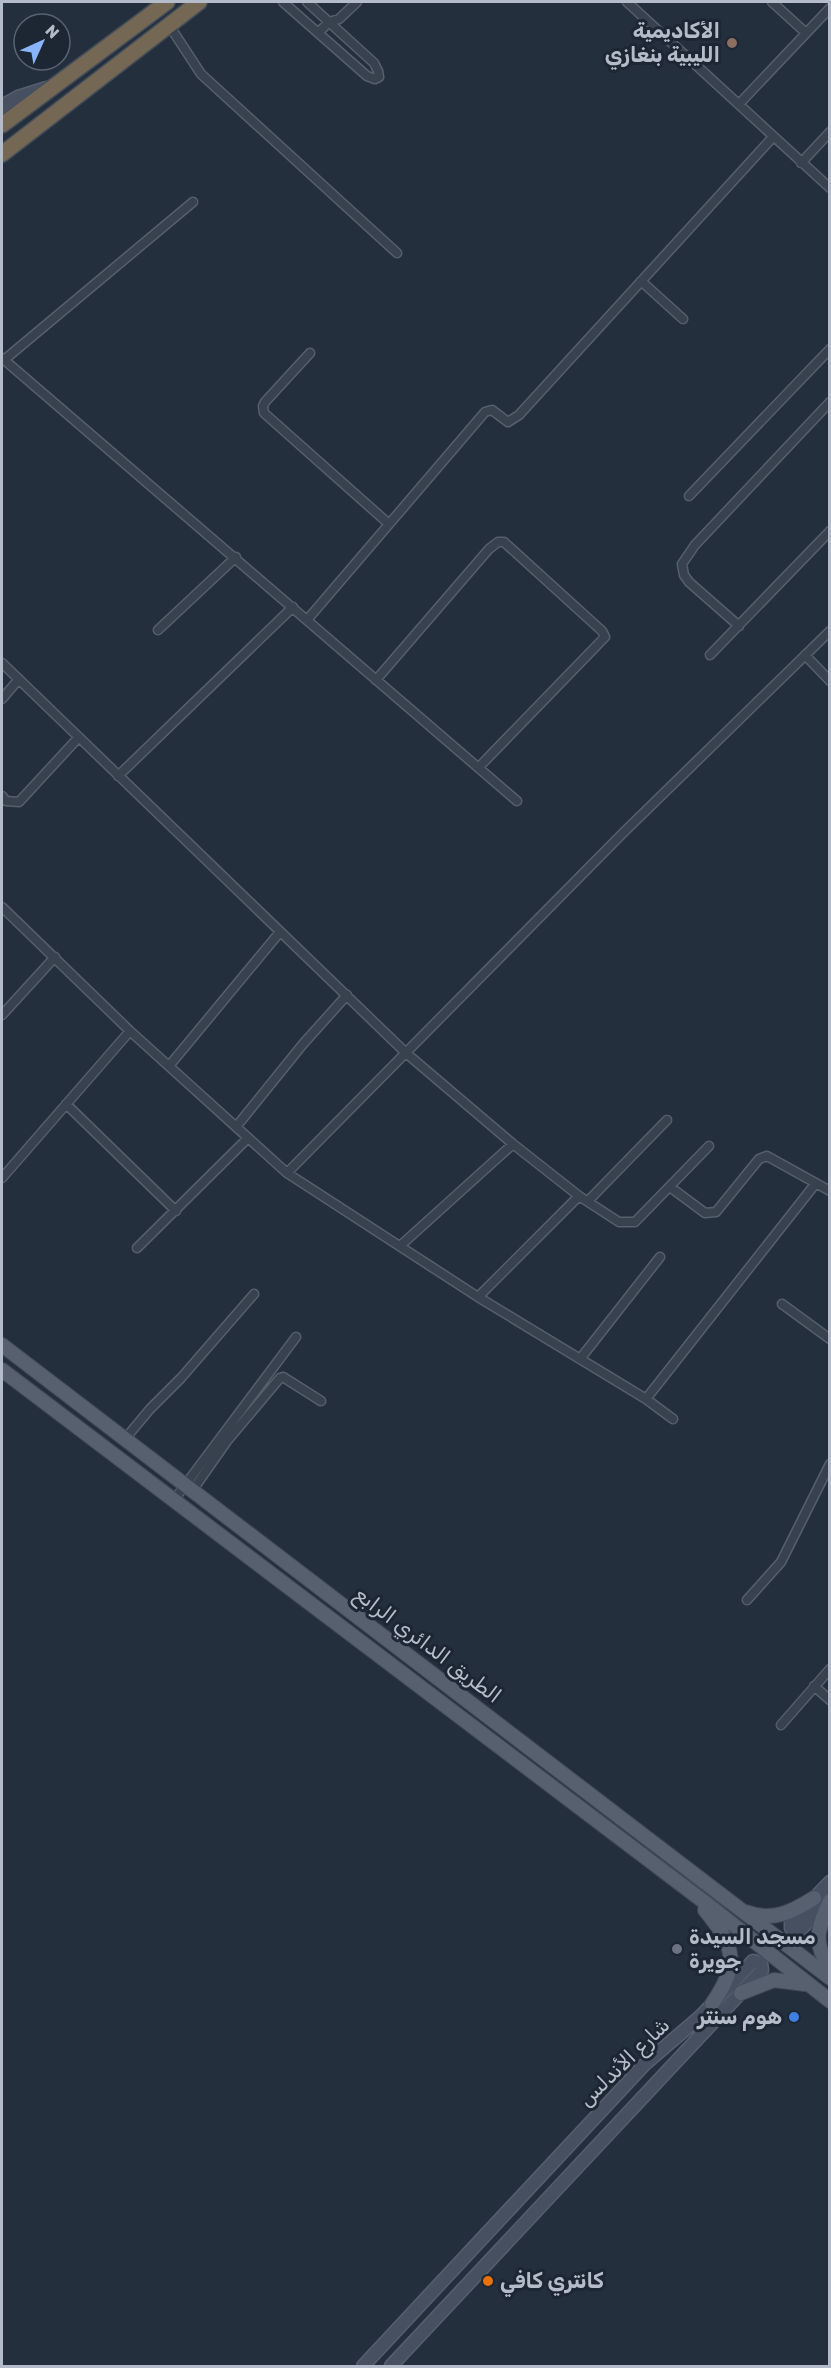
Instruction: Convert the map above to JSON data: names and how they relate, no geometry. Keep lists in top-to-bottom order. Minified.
{"streets":{"main road":["الطريق الدائري الرابع","شارع الأندلس"]},"places":["الأكاديمية الليبية بنغازي","مسجد السيدة جويرة","هوم سنتر","كانتري كافي"],"north":"top right"}
